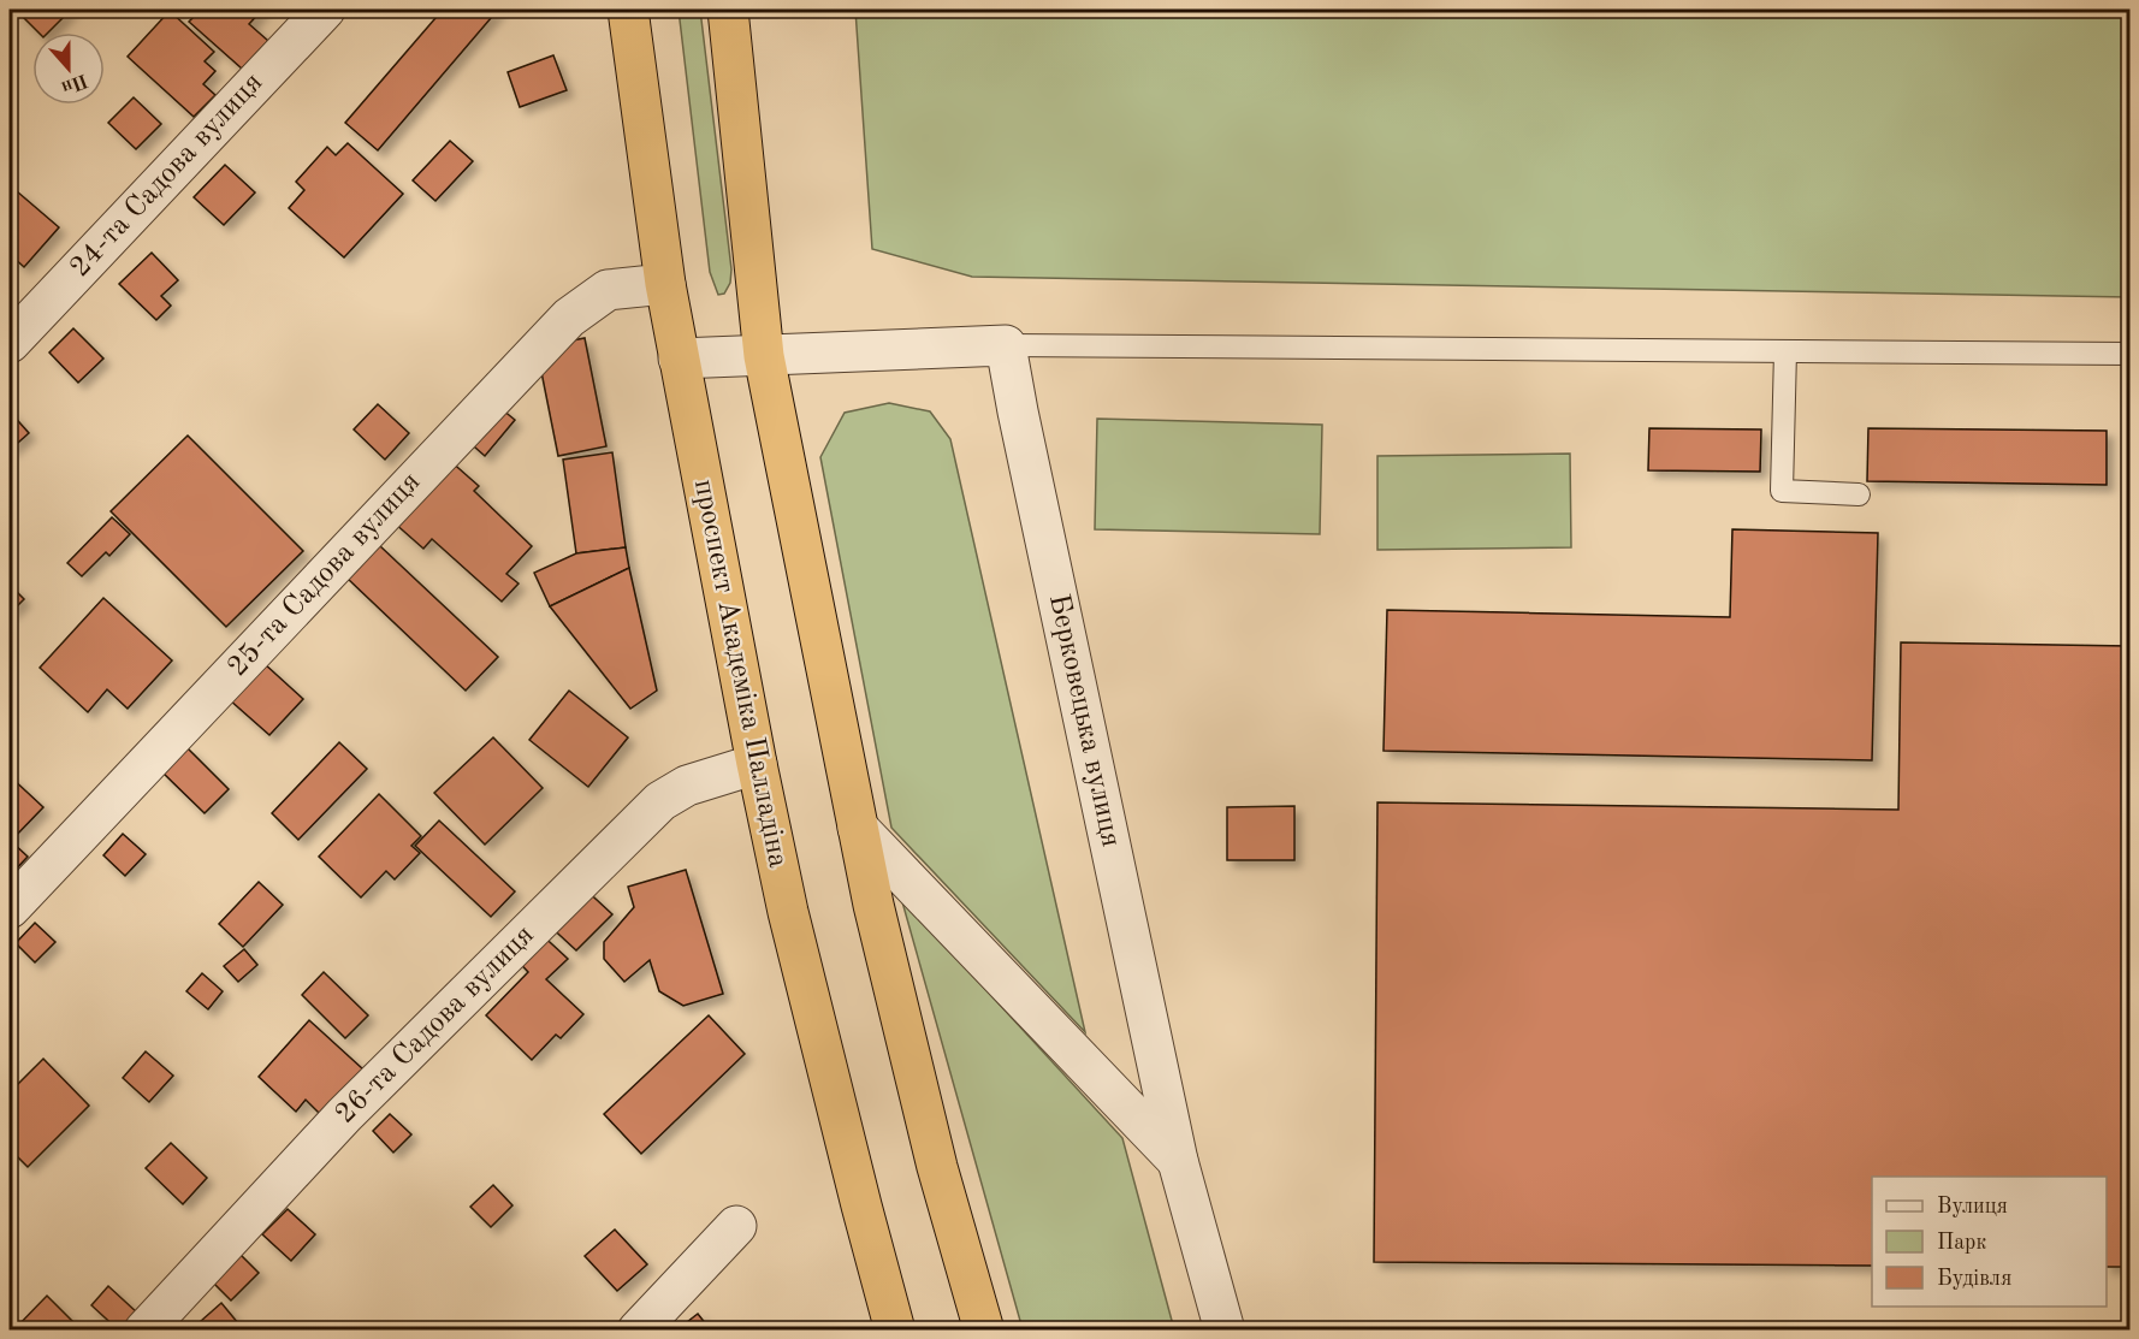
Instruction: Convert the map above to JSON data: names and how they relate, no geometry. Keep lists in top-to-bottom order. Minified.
{"streets":{"highway":["проспект Академіка Палладіна"],"street":["24-та Садова вулиця","25-та Садова вулиця","Берковецька вулиця","26-та Садова вулиця"]},"crossings":[["25-та Садова вулиця","проспект Академіка Палладіна"],["проспект Академіка Палладіна","26-та Садова вулиця"]],"legend":["Вулиця","Парк","Будівля"],"north":"bottom"}
